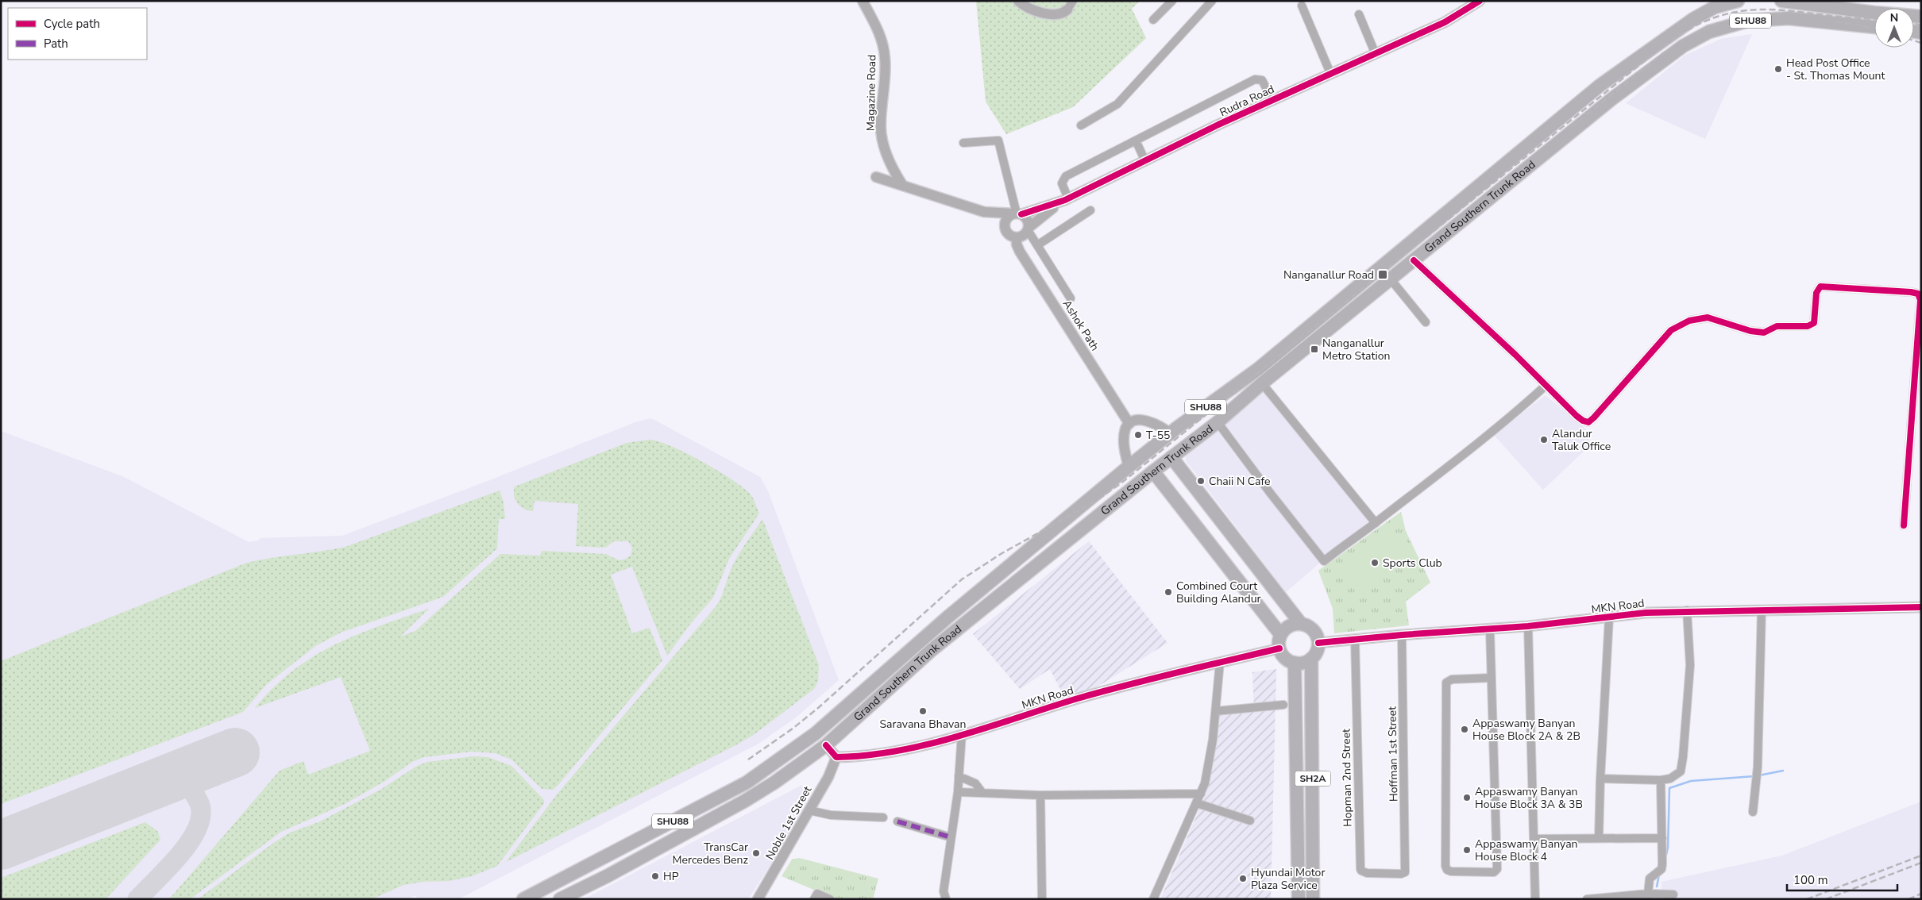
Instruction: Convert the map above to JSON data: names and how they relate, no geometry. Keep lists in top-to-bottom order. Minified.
{"streets":{"main road":["SHU88","Grand Southern Trunk Road","SH2A"],"street":["Magazine Road","Rudra Road","Ashok Path","MKN Road","Hoffman 1st Street","Hopman 2nd Street","Noble 1st Street"]},"crossings":[["Rudra Road","Ashok Path"],["MKN Road","Hoffman 1st Street"],["MKN Road","Hopman 2nd Street"],["MKN Road","SH2A"],["MKN Road","Noble 1st Street"],["Hoffman 1st Street","Hopman 2nd Street"]],"places":{"other":["Head Post Office - St. Thomas Mount","T-55","Alandur Taluk Office","Chaii N Cafe","Sports Club","Combined Court Building Alandur","Saravana Bhavan","Appaswamy Banyan House Block 2A & 2B","Appaswamy Banyan House Block 3A & 3B","Appaswamy Banyan House Block 4","TransCar Mercedes Benz","HP","Hyundai Motor Plaza Service"],"transit":["Nanganallur Road","Nanganallur Metro Station"]},"legend":["Cycle path","Path"],"scale_bar":"100 m","north":"top"}
